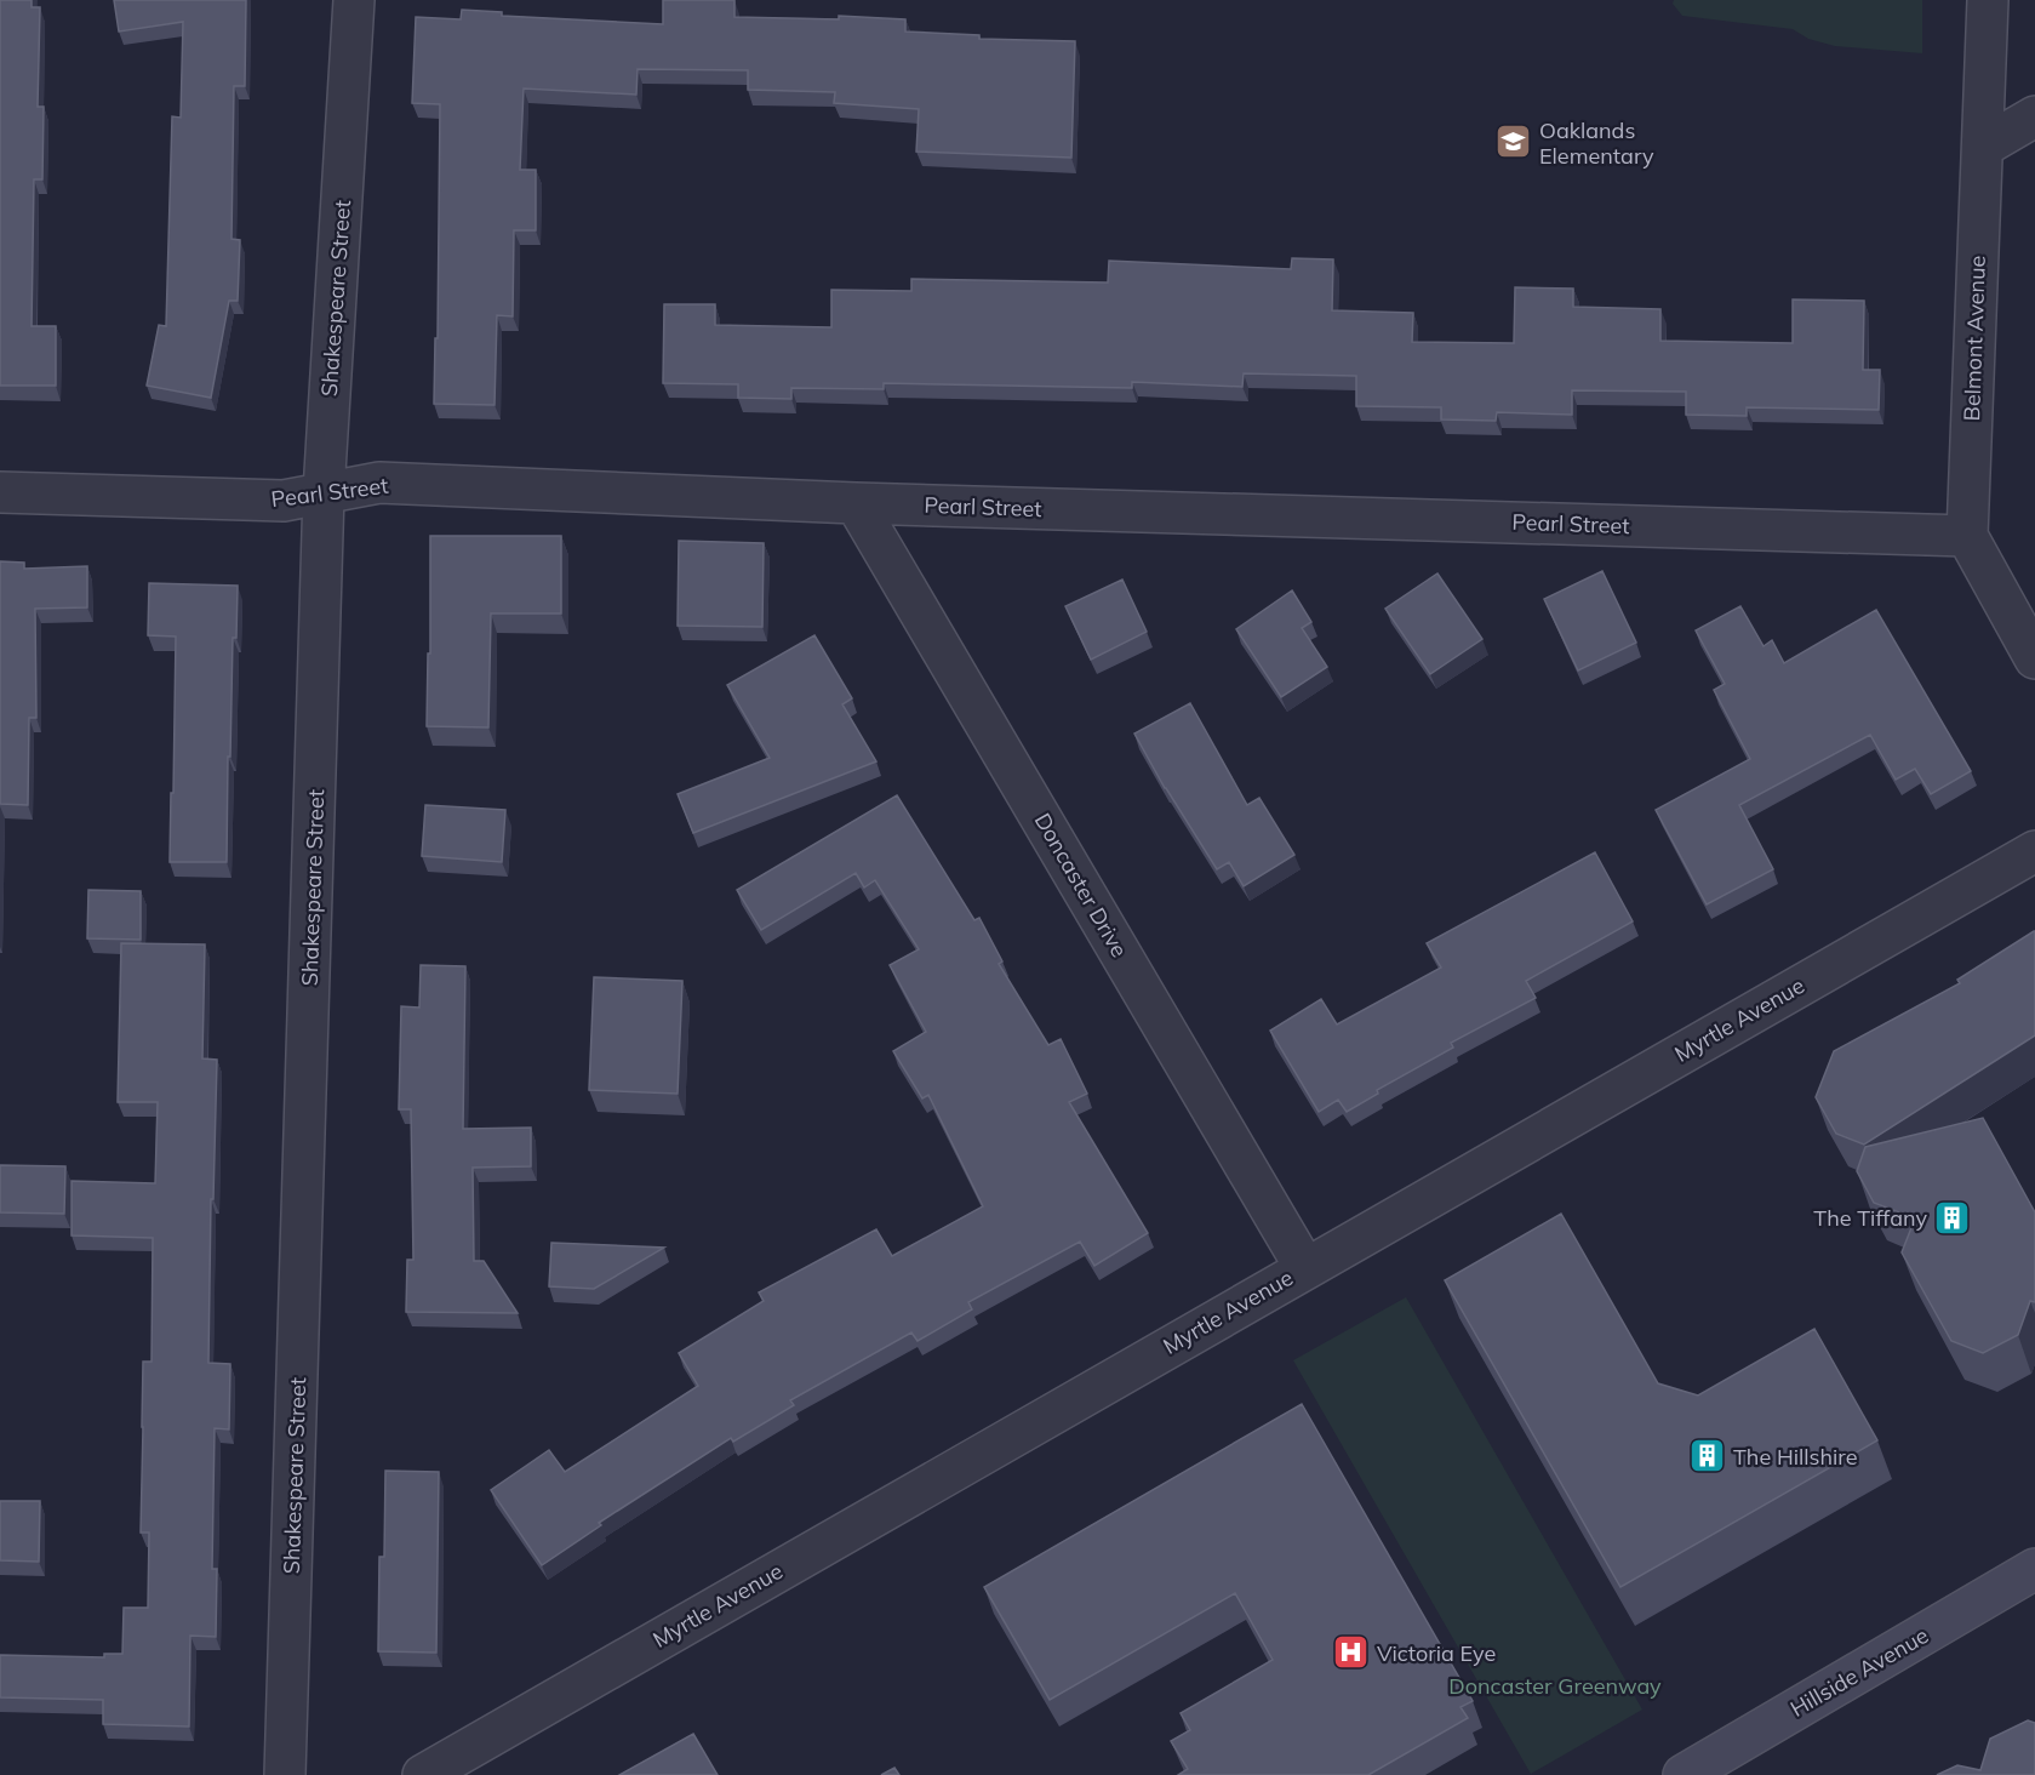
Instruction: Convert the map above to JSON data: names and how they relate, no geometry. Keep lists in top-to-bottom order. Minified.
{"streets":{"main road":["Hillside Avenue"],"street":["Shakespeare Street","Belmont Avenue","Pearl Street","Doncaster Drive","Myrtle Avenue"]},"crossings":[["Shakespeare Street","Pearl Street"],["Belmont Avenue","Pearl Street"],["Pearl Street","Doncaster Drive"],["Doncaster Drive","Myrtle Avenue"]],"parks":["Doncaster Greenway"],"places":{"school or university":["Oaklands Elementary"],"building":["The Tiffany","The Hillshire"],"hospital":["Victoria Eye"]}}
